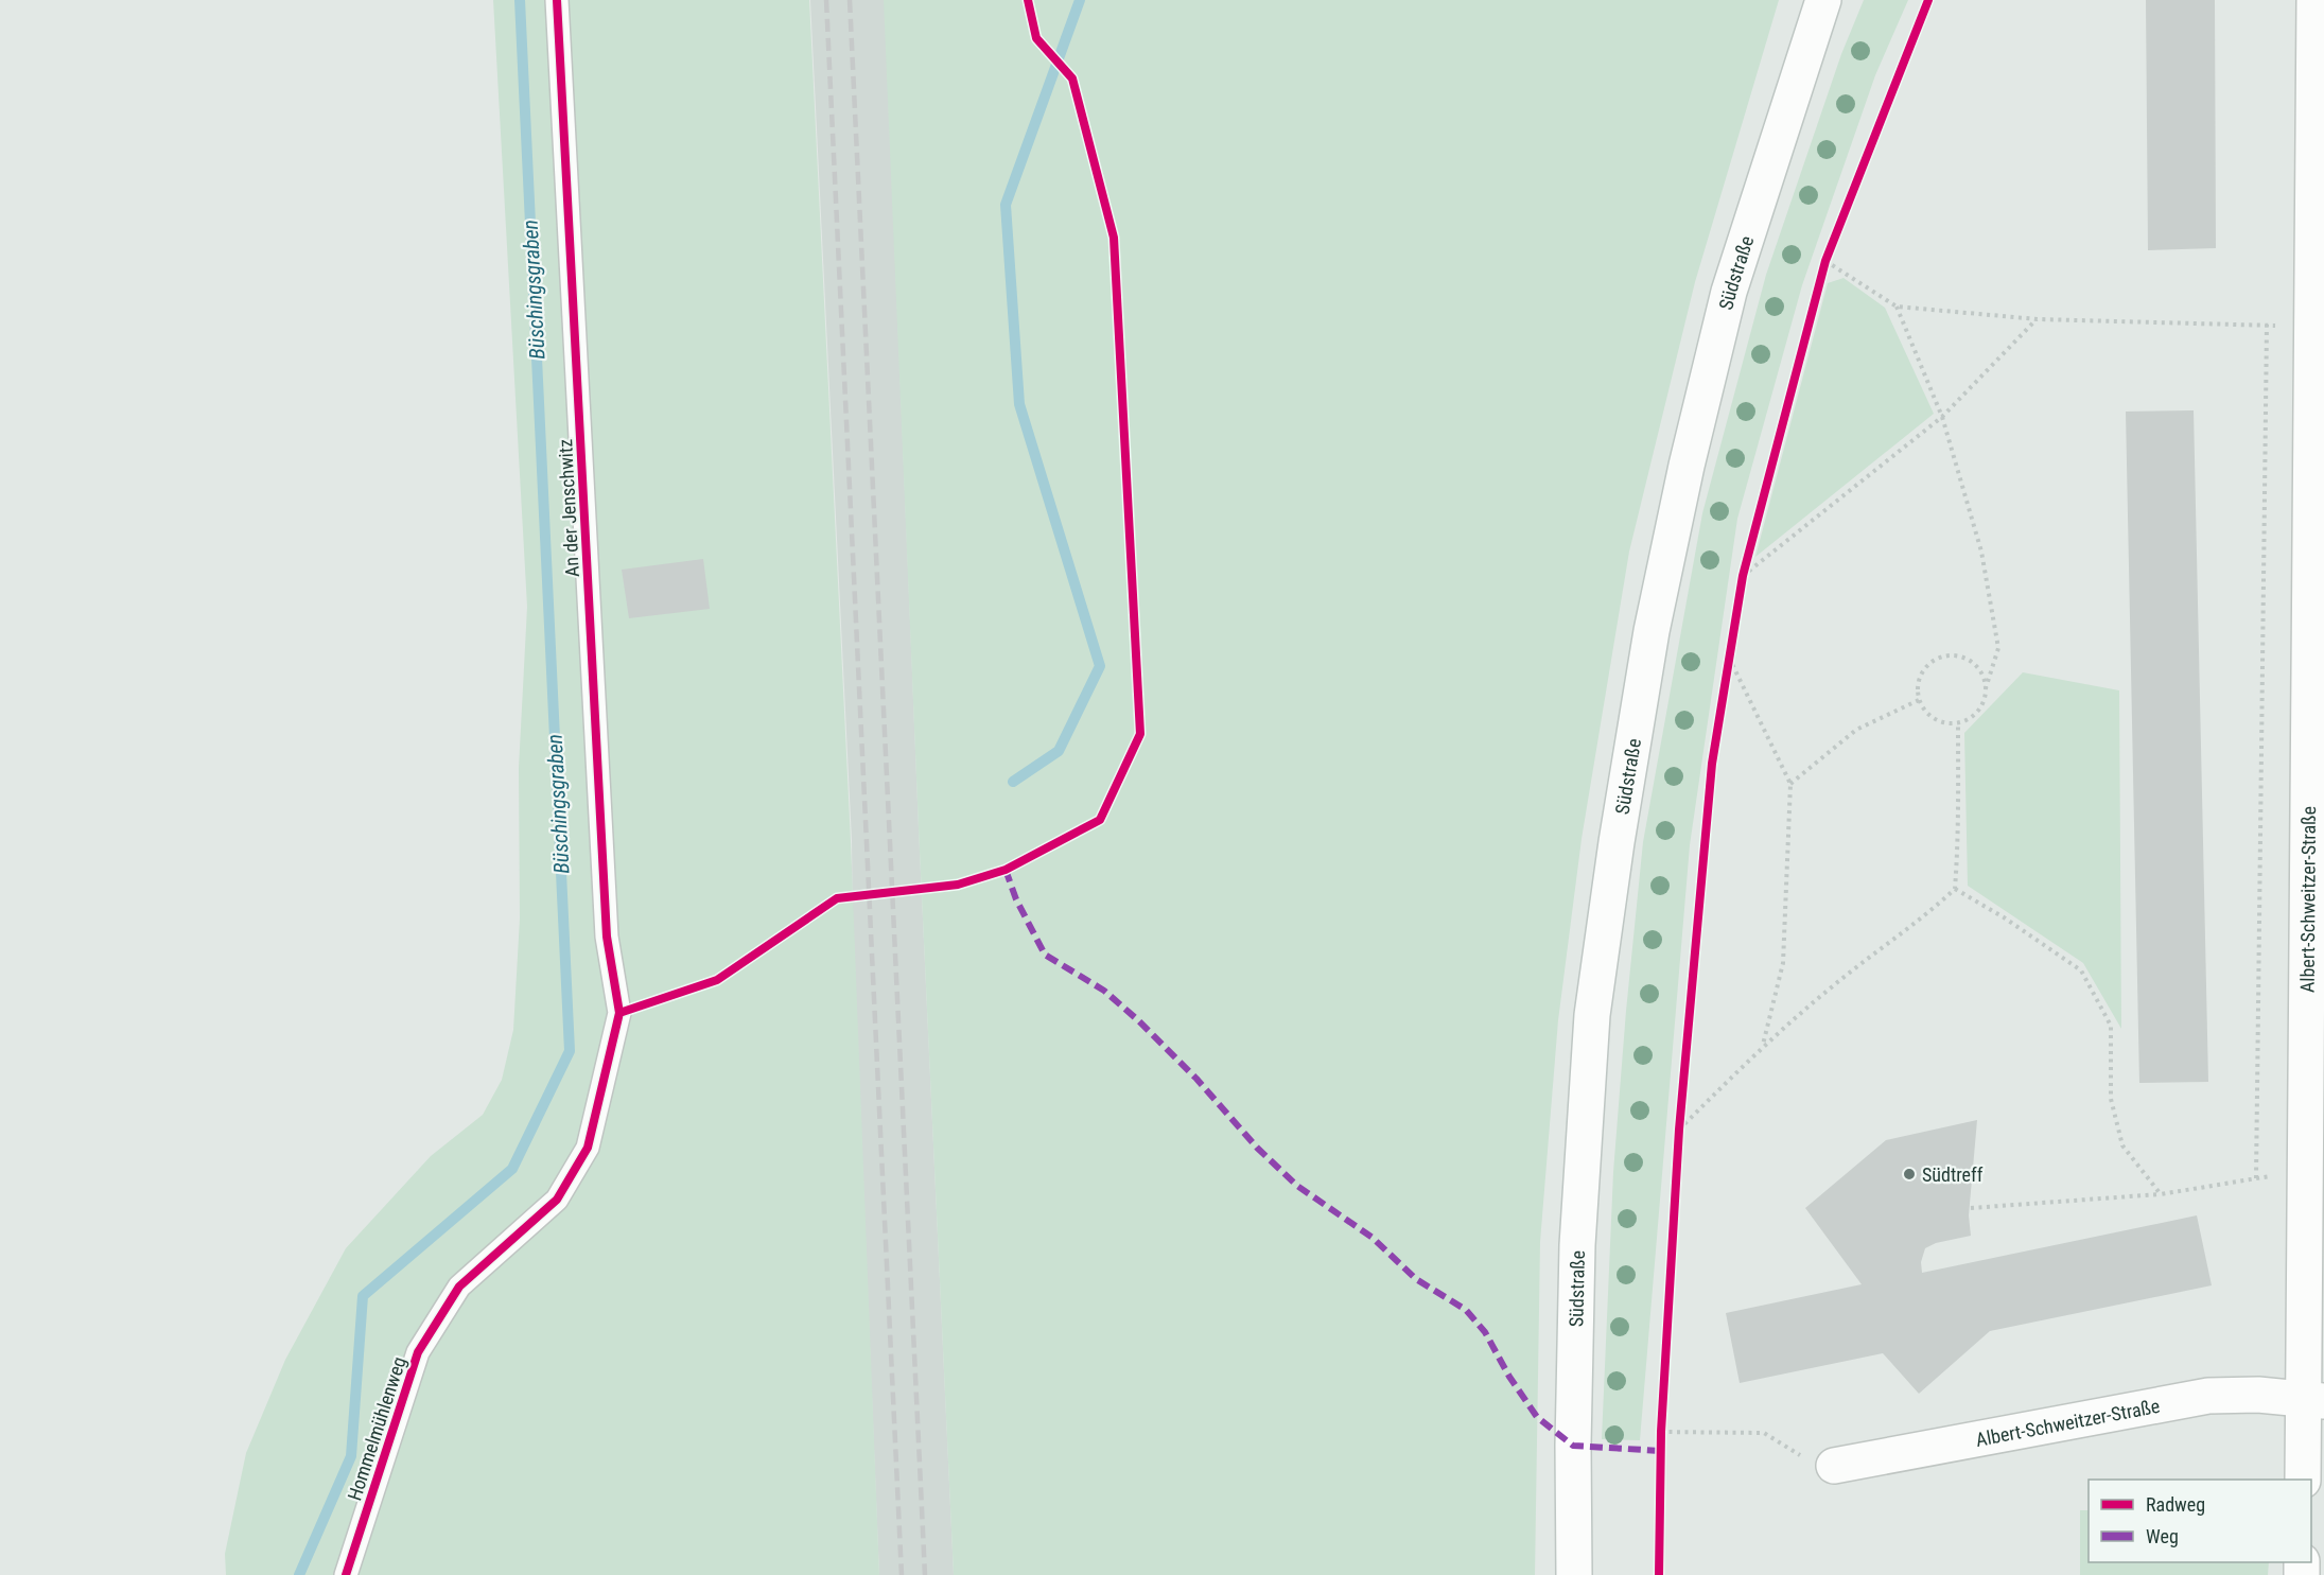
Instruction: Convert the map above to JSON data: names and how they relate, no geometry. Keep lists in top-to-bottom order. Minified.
{"streets":{"street":["Südstraße","Albert-Schweitzer-Straße"],"lane":["An der Jenschwitz","Hommelmühlenweg"]},"crossings":[["An der Jenschwitz","Hommelmühlenweg"]],"water":["Büschingsgraben"],"places":["Südtreff"],"legend":["Radweg","Weg"]}
